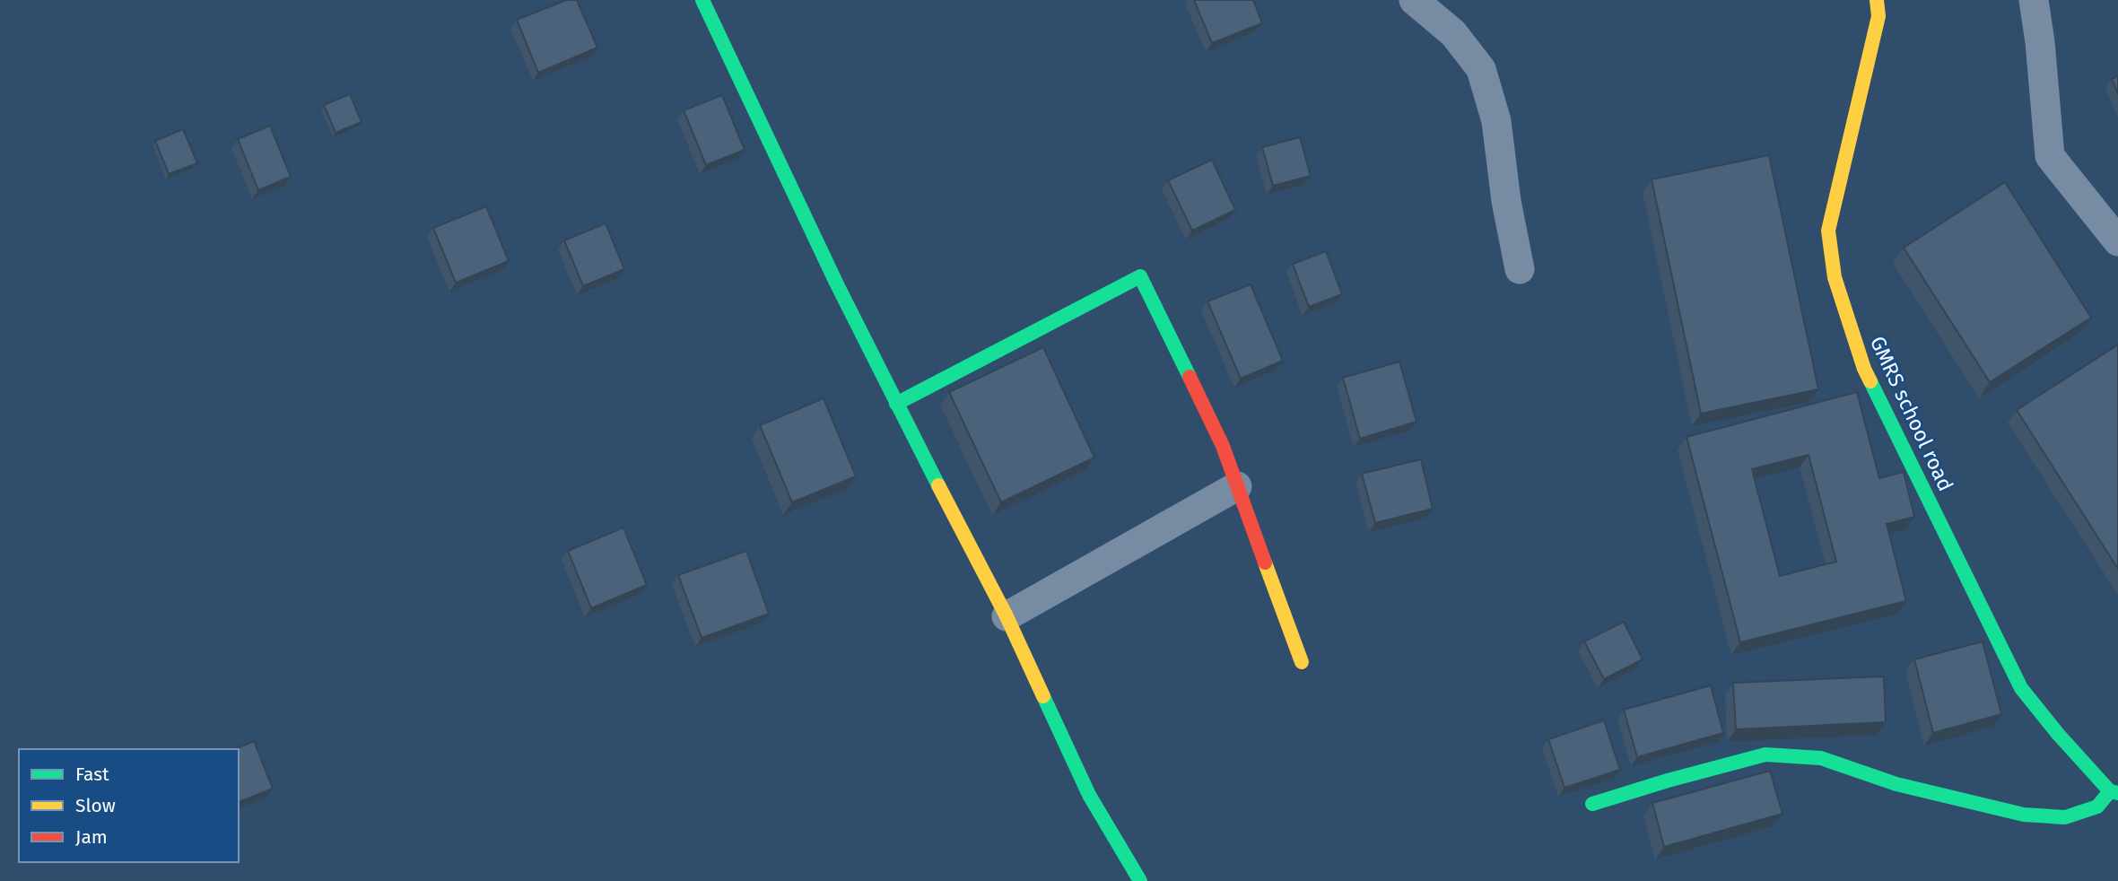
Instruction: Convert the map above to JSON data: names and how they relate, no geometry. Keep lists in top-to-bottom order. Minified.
{"streets":{"street":["GMRS school road"]},"legend":["Fast","Slow","Jam"]}
